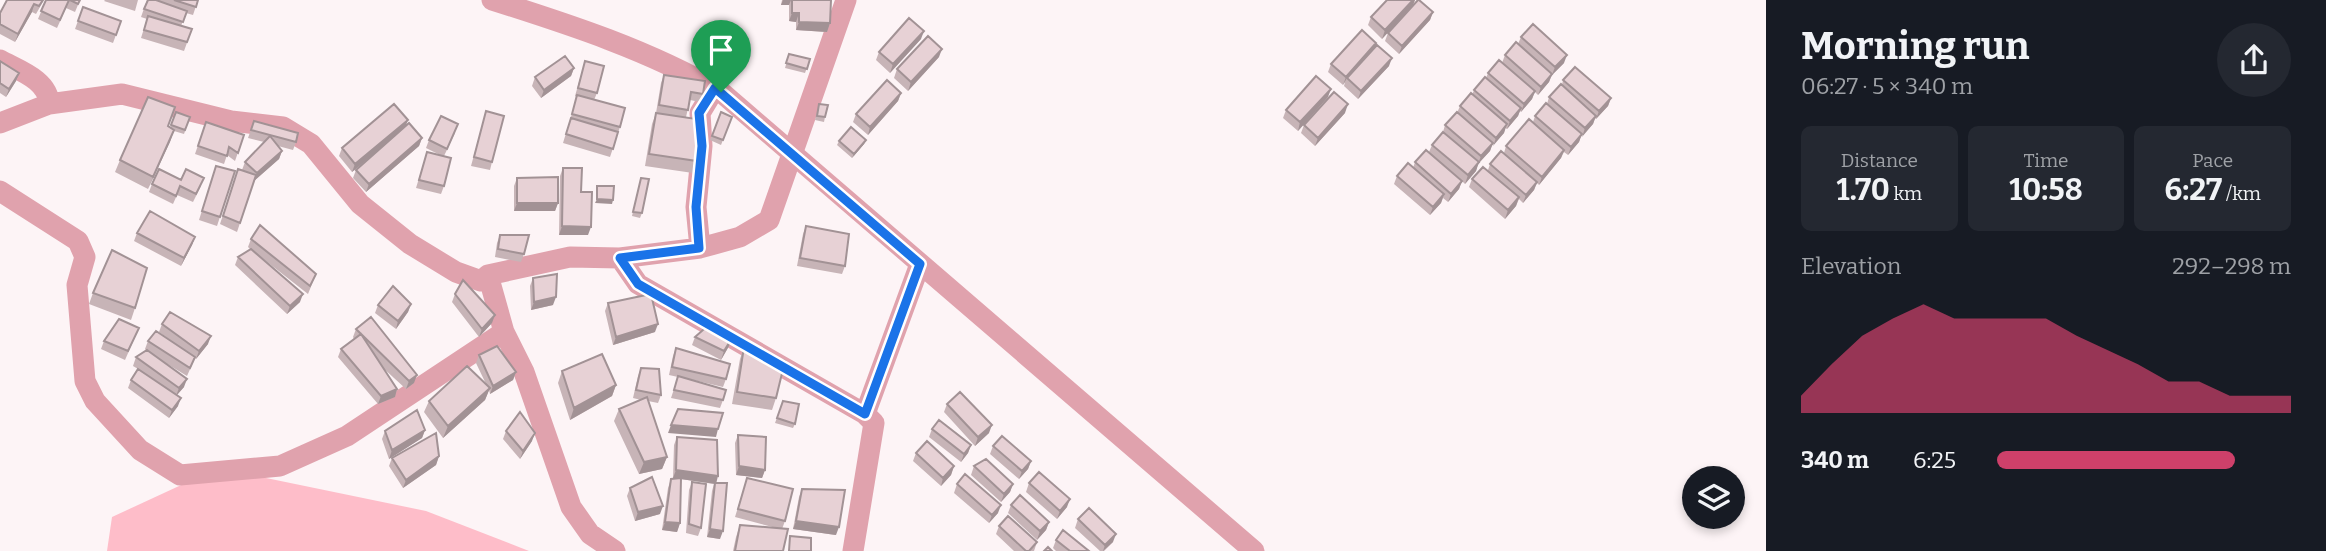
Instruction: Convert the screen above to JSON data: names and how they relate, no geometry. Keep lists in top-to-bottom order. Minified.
{"page":{"heading":["Morning run","06:27 · 5 × 340 m"],"stats":[["Distance","1.70 km"],["Time","10:58"],["Pace","6:27 /km"]],"chart":["Elevation","292–298 m"],"list":[{"name":"340 m","note":"6:25"}]}}
